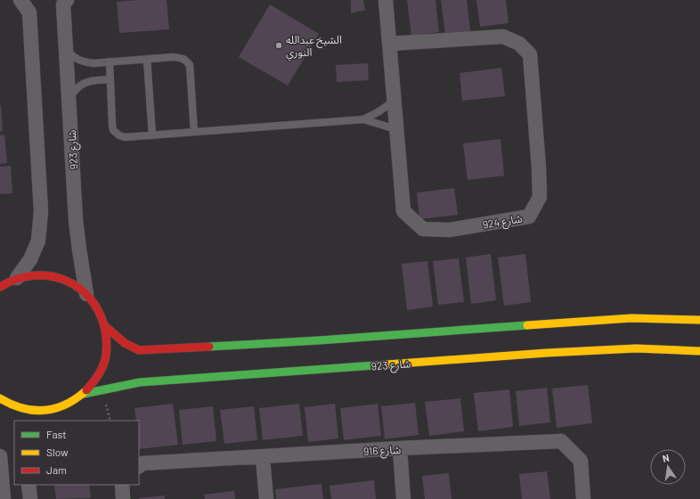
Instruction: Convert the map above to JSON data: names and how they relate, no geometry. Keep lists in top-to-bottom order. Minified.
{"streets":{"street":["شارع 923","شارع 924","شارع 916"]},"places":["الشيخ عبدالله النوري"],"legend":["Fast","Slow","Jam"],"north":"top"}
